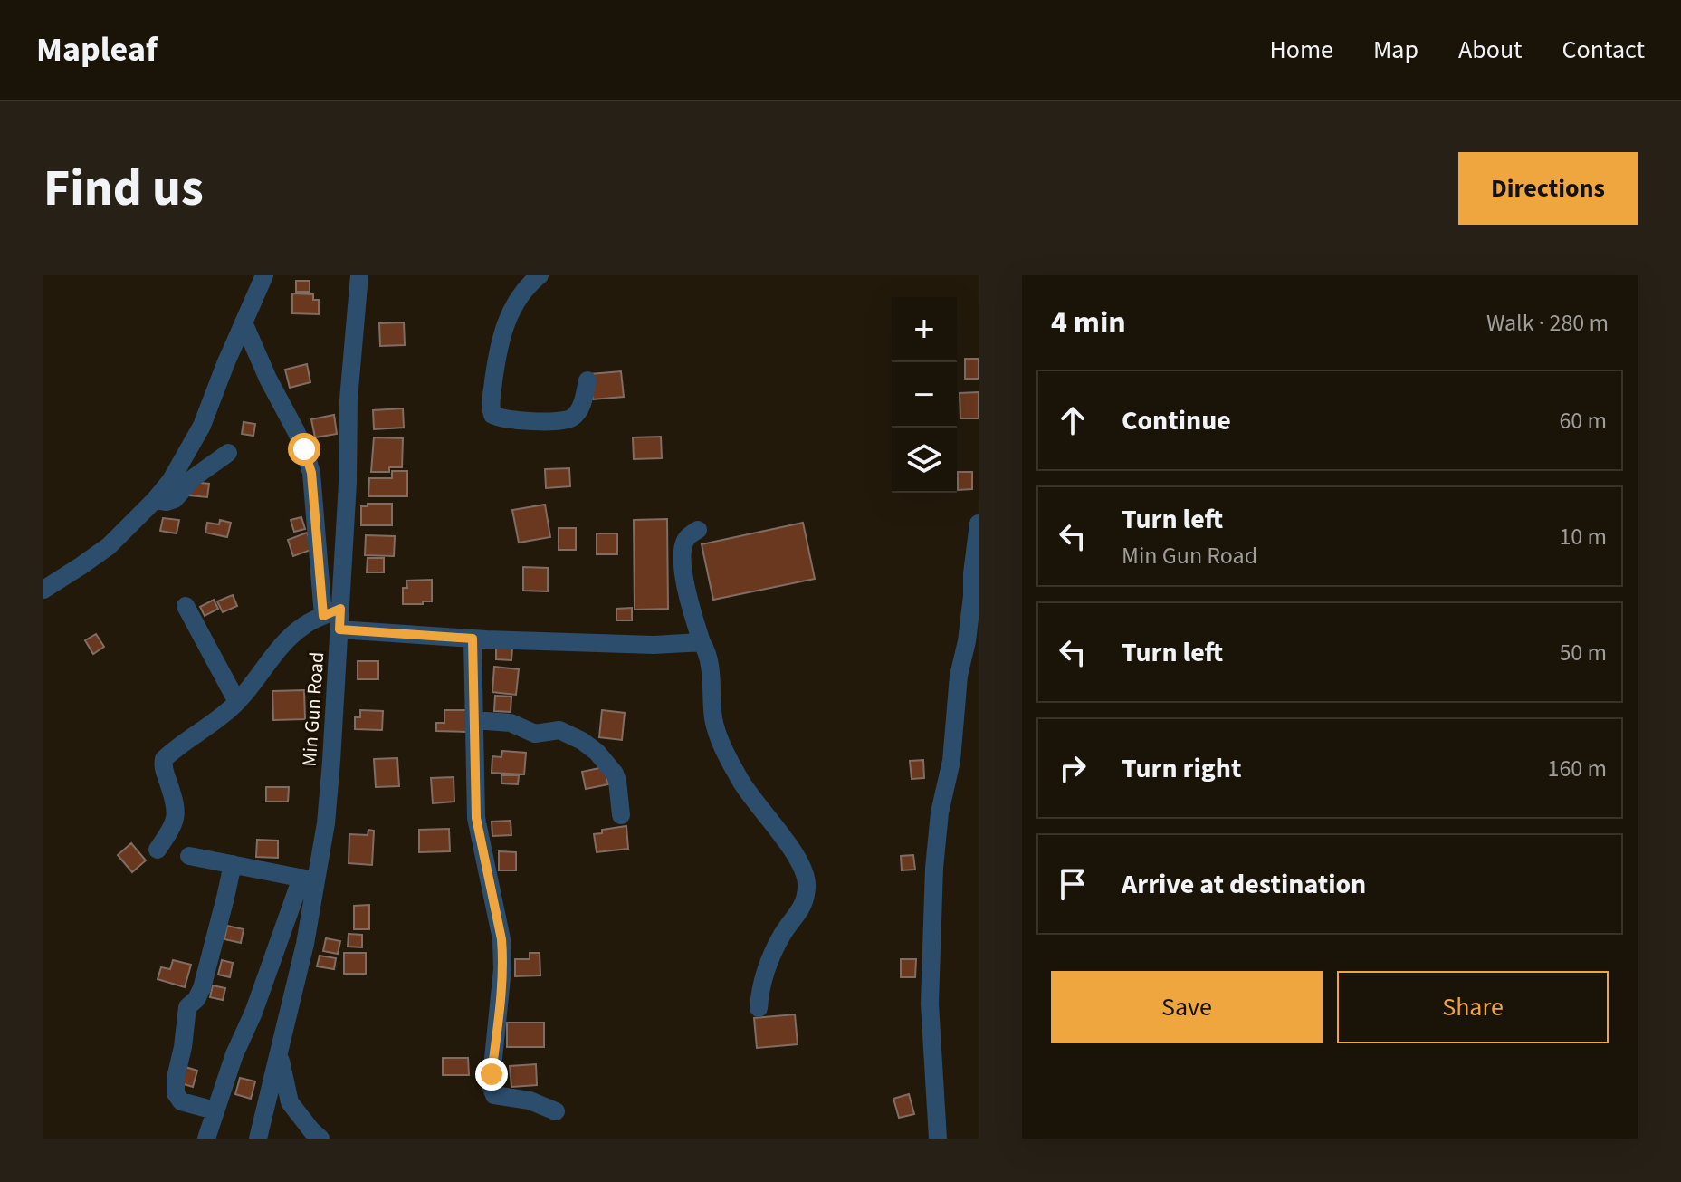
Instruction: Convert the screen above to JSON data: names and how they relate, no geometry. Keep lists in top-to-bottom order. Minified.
{"streets":{"street":["Min Gun Road"]},"page":{"header":"Mapleaf","nav":["Home","Map","About","Contact"],"buttons":["Directions",["Save","Share"]],"title":"Find us","heading":["4 min","Walk · 280 m"],"map_buttons":["+","−"],"list":[["Continue","60 m"],["Turn left","Min Gun Road","10 m"],["Turn left","50 m"],["Turn right","160 m"],"Arrive at destination"]}}
